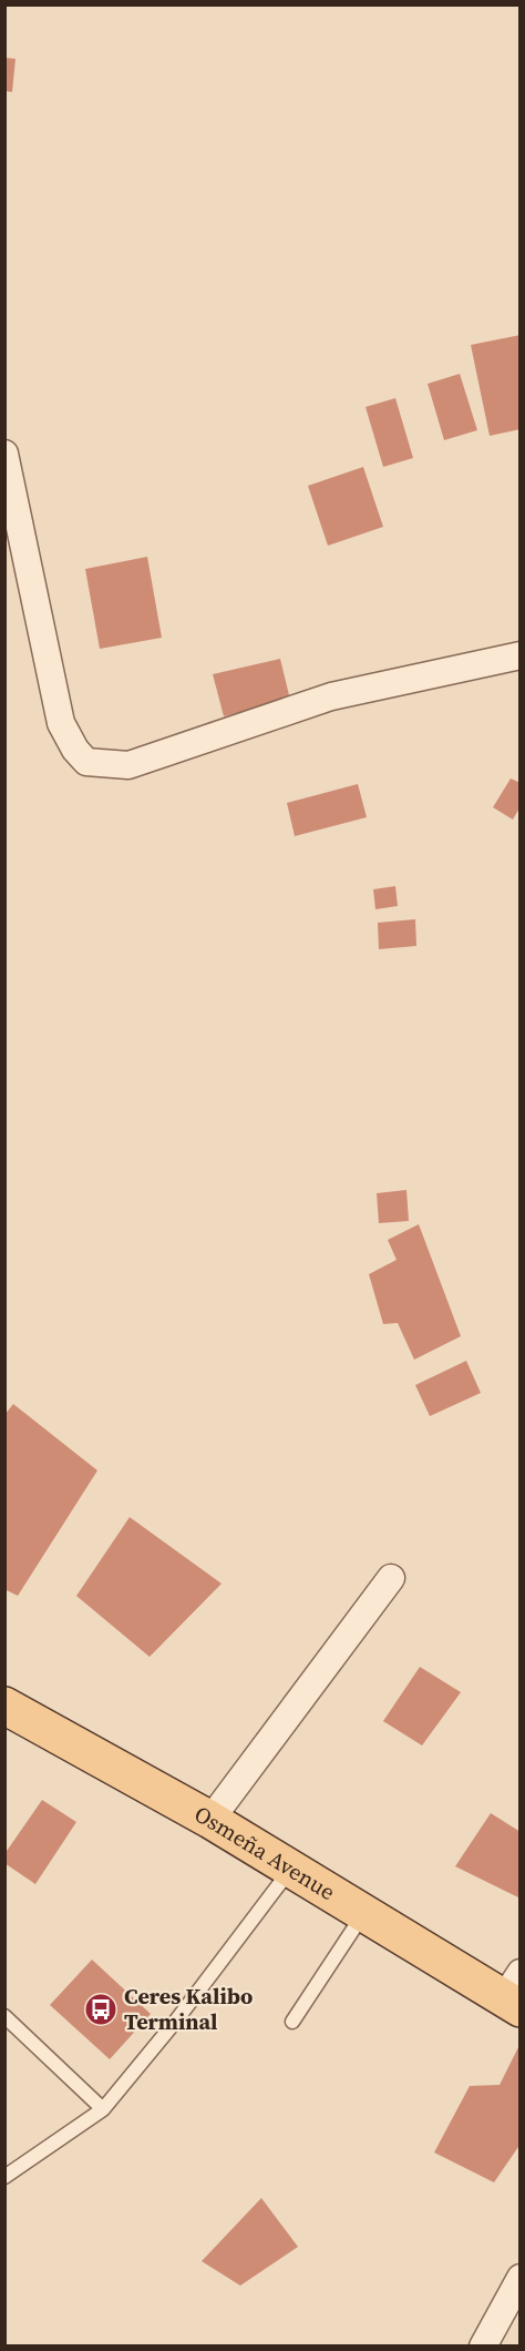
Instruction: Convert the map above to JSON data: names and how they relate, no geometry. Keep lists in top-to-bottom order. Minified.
{"streets":{"main road":["Osmeña Avenue"]},"places":{"bus stop":["Ceres Kalibo Terminal"]}}
